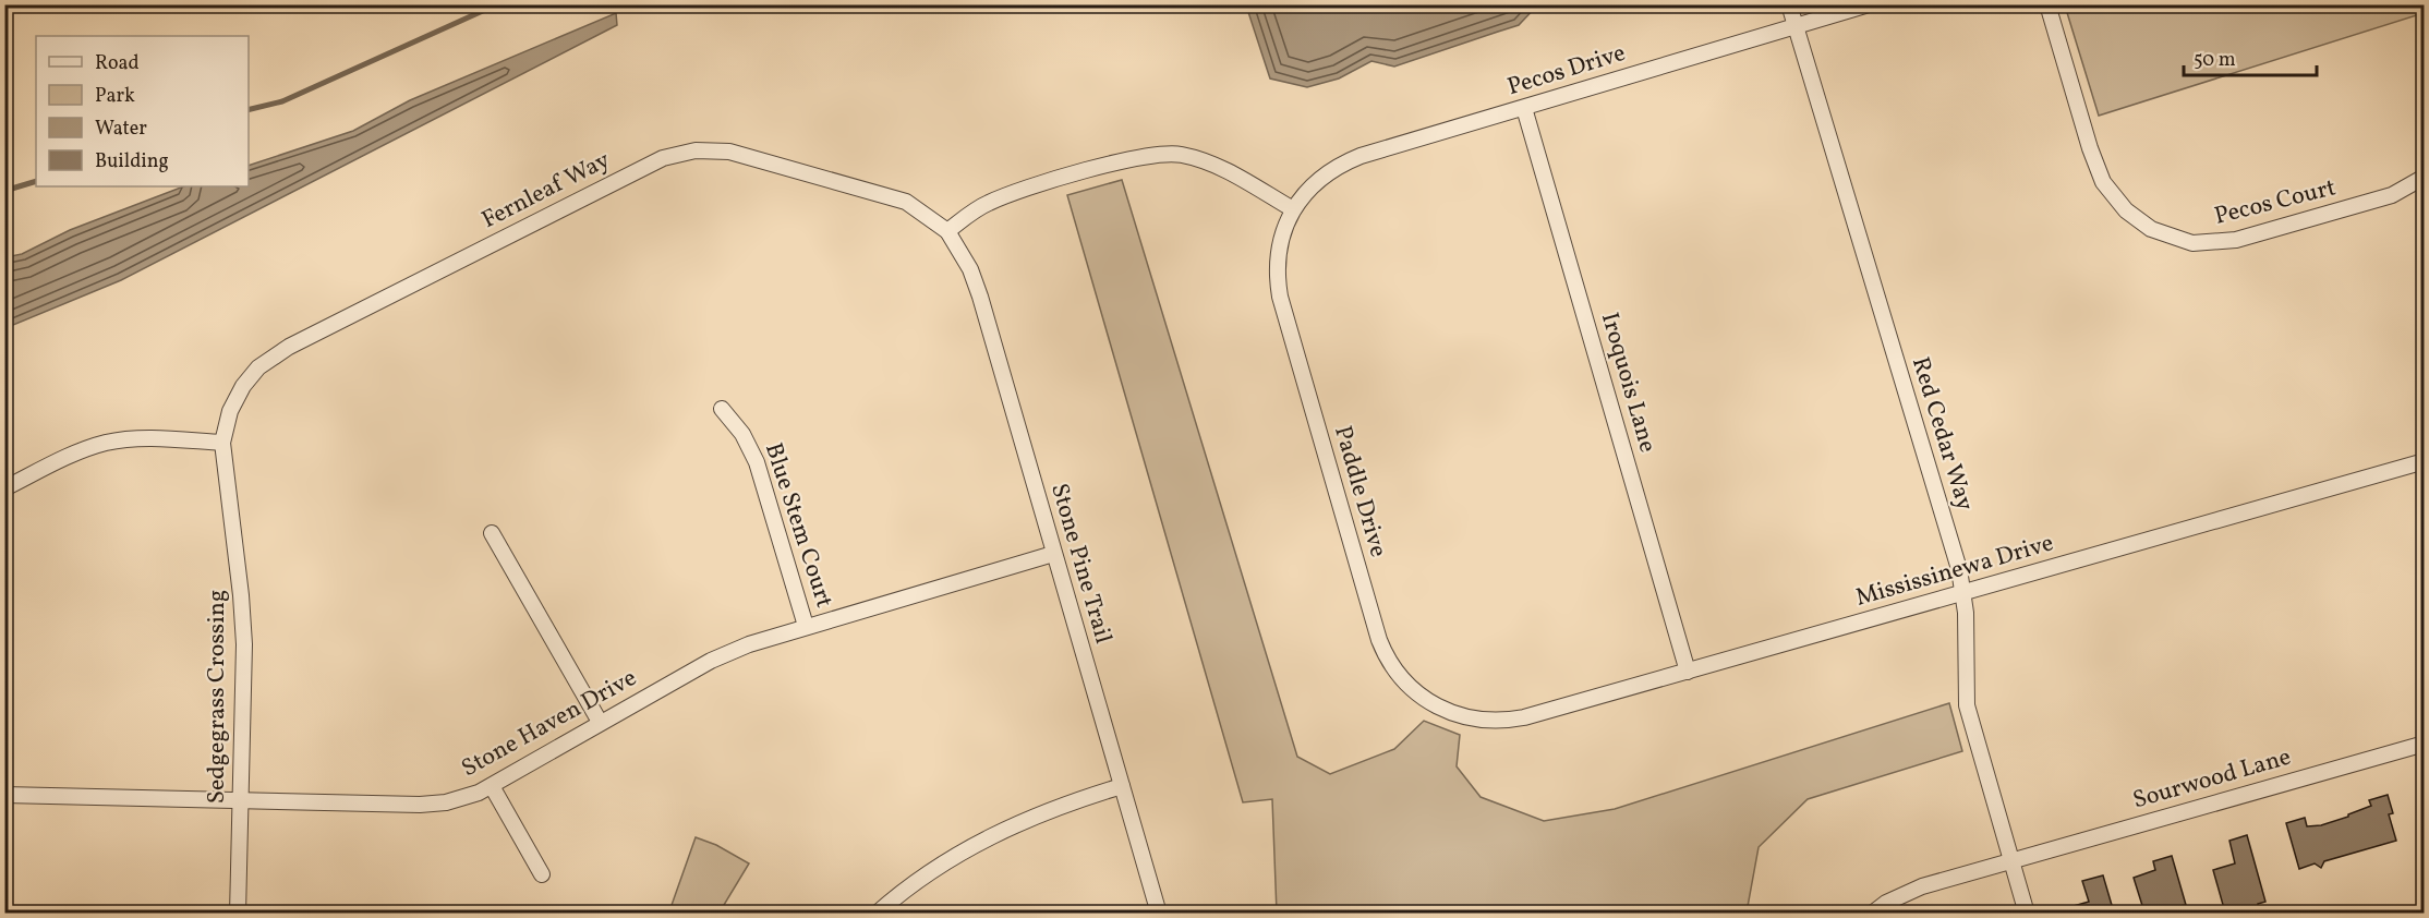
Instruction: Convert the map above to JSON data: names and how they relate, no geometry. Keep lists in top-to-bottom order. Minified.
{"streets":{"street":["Pecos Drive","Fernleaf Way","Pecos Court","Iroquois Lane","Red Cedar Way","Paddle Drive","Blue Stem Court","Stone Pine Trail","Mississinewa Drive","Sedgegrass Crossing","Stone Haven Drive","Sourwood Lane"]},"crossings":[["Pecos Drive","Iroquois Lane"],["Pecos Drive","Red Cedar Way"],["Pecos Drive","Paddle Drive"],["Fernleaf Way","Stone Pine Trail"],["Fernleaf Way","Sedgegrass Crossing"],["Iroquois Lane","Mississinewa Drive"],["Red Cedar Way","Mississinewa Drive"],["Red Cedar Way","Sourwood Lane"],["Paddle Drive","Mississinewa Drive"],["Blue Stem Court","Stone Haven Drive"],["Stone Pine Trail","Stone Haven Drive"],["Sedgegrass Crossing","Stone Haven Drive"]],"legend":["Road","Park","Water","Building"],"scale_bar":"50 m"}
